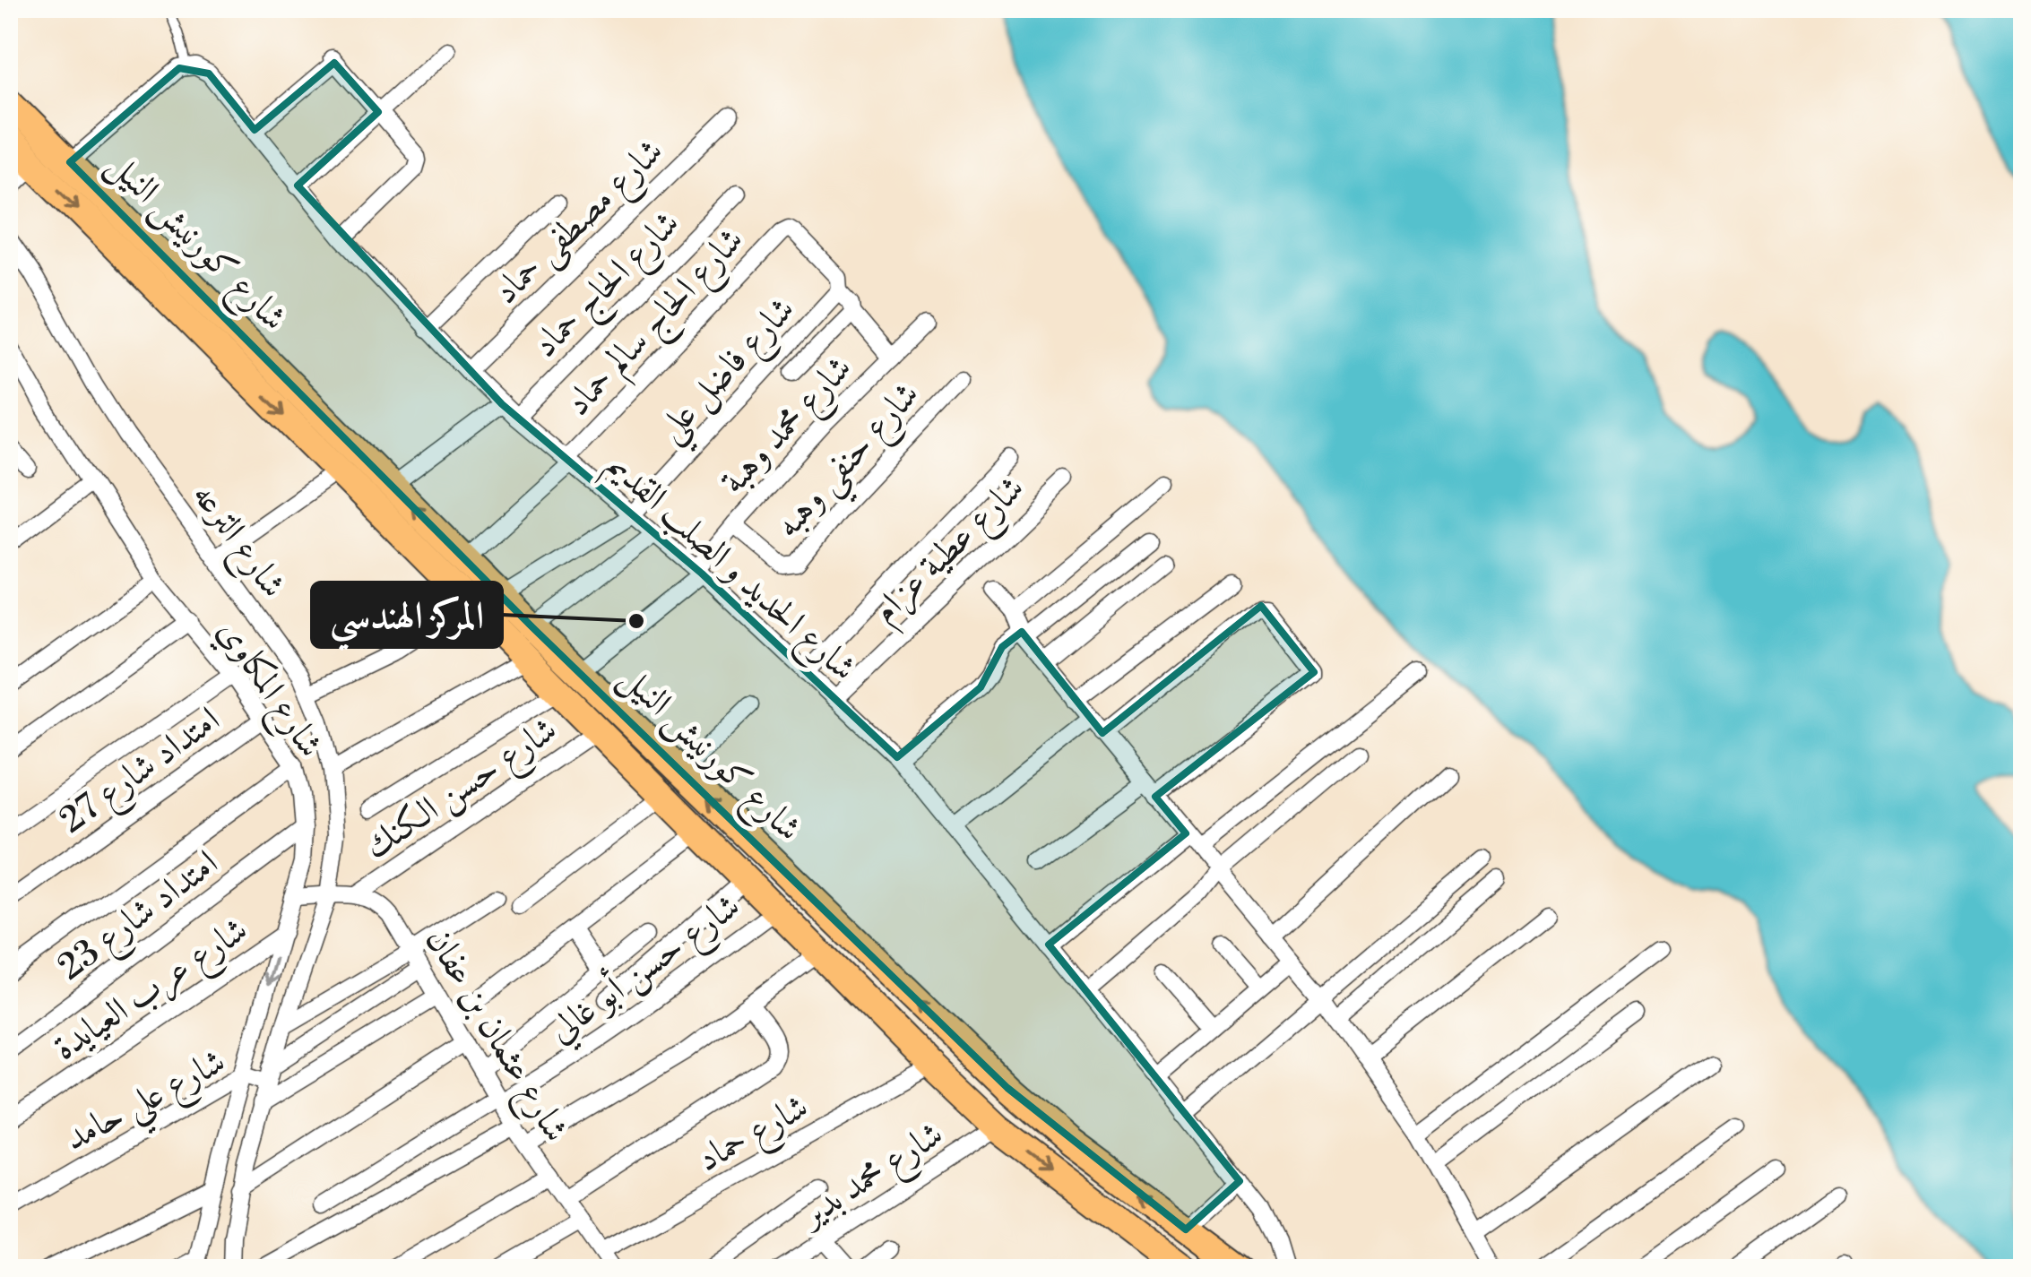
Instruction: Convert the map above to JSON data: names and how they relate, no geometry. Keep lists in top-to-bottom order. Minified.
{"streets":{"highway":["شارع كورنيش النيل"],"street":["شارع مصطفى حماد","شارع الحاج حماد","شارع الحاج سالم حماد","شارع فاضل علي","شارع محمد وهبة","شارع حنفي وهبه","شارع الترعه","شارع عطية عزام","شارع الحديد و الصلب القديم","شارع المكاوي","امتداد شارع 27","شارع حسن الكنك","امتداد شارع 23","شارع حسن أبو غالي","شارع عرب العيايدة","شارع عثمان بن عفان","شارع علي حامد","شارع حماد","شارع محمد بدير"]},"crossings":[["شارع مصطفى حماد","شارع الحديد و الصلب القديم"],["شارع كورنيش النيل","شارع الحاج سالم حماد"],["شارع كورنيش النيل","شارع فاضل علي"],["شارع كورنيش النيل","شارع محمد وهبة"],["شارع كورنيش النيل","شارع حسن الكنك"],["شارع كورنيش النيل","شارع حسن أبو غالي"],["شارع كورنيش النيل","شارع حماد"],["شارع كورنيش النيل","شارع محمد بدير"],["شارع الحاج حماد","شارع الحديد و الصلب القديم"],["شارع الحاج سالم حماد","شارع فاضل علي"],["شارع الحاج سالم حماد","شارع الحديد و الصلب القديم"],["شارع فاضل علي","شارع الحديد و الصلب القديم"],["شارع محمد وهبة","شارع حنفي وهبه"],["شارع محمد وهبة","شارع الحديد و الصلب القديم"],["شارع الترعه","شارع علي حامد"],["شارع عطية عزام","شارع الحديد و الصلب القديم"],["شارع المكاوي","امتداد شارع 27"],["شارع المكاوي","امتداد شارع 23"],["شارع المكاوي","شارع عرب العيايدة"],["شارع المكاوي","شارع علي حامد"],["شارع حسن الكنك","شارع عثمان بن عفان"],["شارع حسن أبو غالي","شارع عثمان بن عفان"],["شارع عثمان بن عفان","شارع حماد"]],"places":["المركز الهندسي"]}
